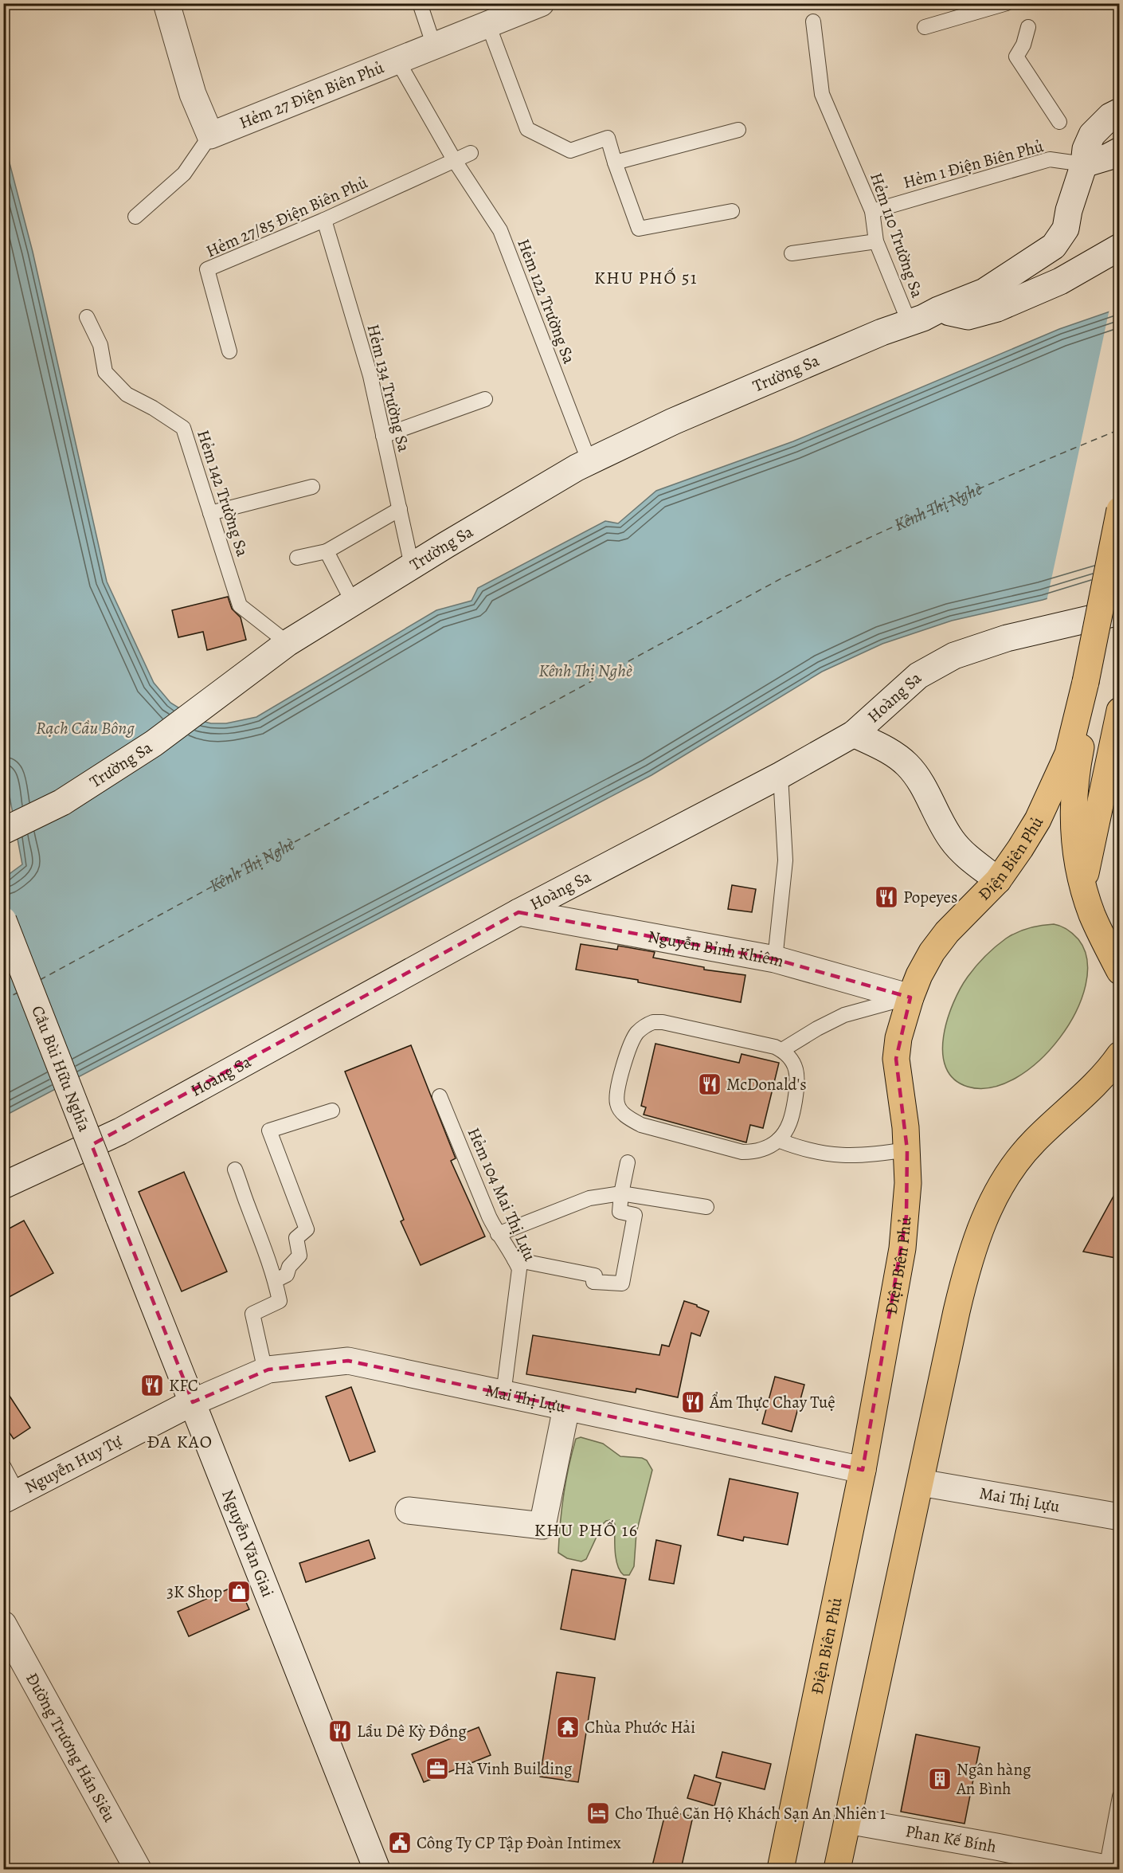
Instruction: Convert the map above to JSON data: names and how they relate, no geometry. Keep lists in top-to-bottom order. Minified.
{"streets":{"main road":["Ðiện Biên Phủ"],"street":["Hẻm 27 Điện Biên Phủ","Trường Sa","Hoàng Sa","Nguyễn Bỉnh Khiêm","Cầu Bùi Hữu Nghĩa","Mai Thị Lựu","Nguyễn Huy Tự","Nguyễn Văn Giai","Đường Trương Hán Siêu","Phan Kế Bính"],"lane":["Hẻm 1 Điện Biên Phủ","Hẻm 27/85 Điện Biên Phủ","Hẻm 110 Trường Sa","Hẻm 122 Trường Sa","Hẻm 134 Trường Sa","Hẻm 142 Trường Sa","Hẻm 104 Mai Thị Lựu"]},"crossings":[["Hẻm 1 Điện Biên Phủ","Hẻm 110 Trường Sa"],["Hẻm 1 Điện Biên Phủ","Trường Sa"],["Hẻm 27/85 Điện Biên Phủ","Hẻm 122 Trường Sa"],["Hẻm 27/85 Điện Biên Phủ","Hẻm 134 Trường Sa"],["Hẻm 110 Trường Sa","Trường Sa"],["Hẻm 122 Trường Sa","Trường Sa"],["Trường Sa","Hẻm 134 Trường Sa"],["Trường Sa","Hẻm 142 Trường Sa"],["Hoàng Sa","Nguyễn Bỉnh Khiêm"],["Ðiện Biên Phủ","Nguyễn Bỉnh Khiêm"],["Ðiện Biên Phủ","Mai Thị Lựu"],["Cầu Bùi Hữu Nghĩa","Nguyễn Văn Giai"],["Hẻm 104 Mai Thị Lựu","Mai Thị Lựu"],["Mai Thị Lựu","Nguyễn Huy Tự"],["Mai Thị Lựu","Nguyễn Văn Giai"],["Nguyễn Huy Tự","Nguyễn Văn Giai"]],"districts":["KHU PHỐ 51","ĐA KAO","KHU PHỐ 16"],"water":["Kênh Thị Nghè","Rạch Cầu Bông"],"places":{"restaurant":["Popeyes","McDonald's","KFC","Ẩm Thực Chay Tuệ","Lẩu Dê Kỳ Đồng"],"shop":["3K Shop"],"temple":["Chùa Phước Hải"],"office":["Hà Vinh Building"],"building":["Ngân hàng An Bình"],"hotel":["Cho Thuê Căn Hộ Khách Sạn An Nhiên 1"],"public building":["Công Ty CP Tập Đoàn Intimex"]}}
